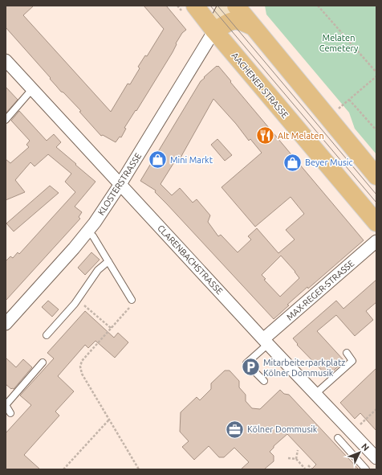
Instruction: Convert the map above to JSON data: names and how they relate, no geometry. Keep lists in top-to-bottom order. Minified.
{"streets":{"main road":["AACHENER STRASSE"],"street":["KLOSTERSTRASSE","CLARENBACHSTRASSE","MAX-REGER-STRASSE"]},"crossings":[["AACHENER STRASSE","KLOSTERSTRASSE"],["KLOSTERSTRASSE","CLARENBACHSTRASSE"],["CLARENBACHSTRASSE","MAX-REGER-STRASSE"]],"parks":["Melaten Cemetery"],"places":{"restaurant":["Alt Melaten"],"shop":["Mini Markt","Beyer Music"],"parking":["Mitarbeiterparkplatz Kölner Dommusik"],"office":["Kölner Dommusik"]},"north":"top right"}
